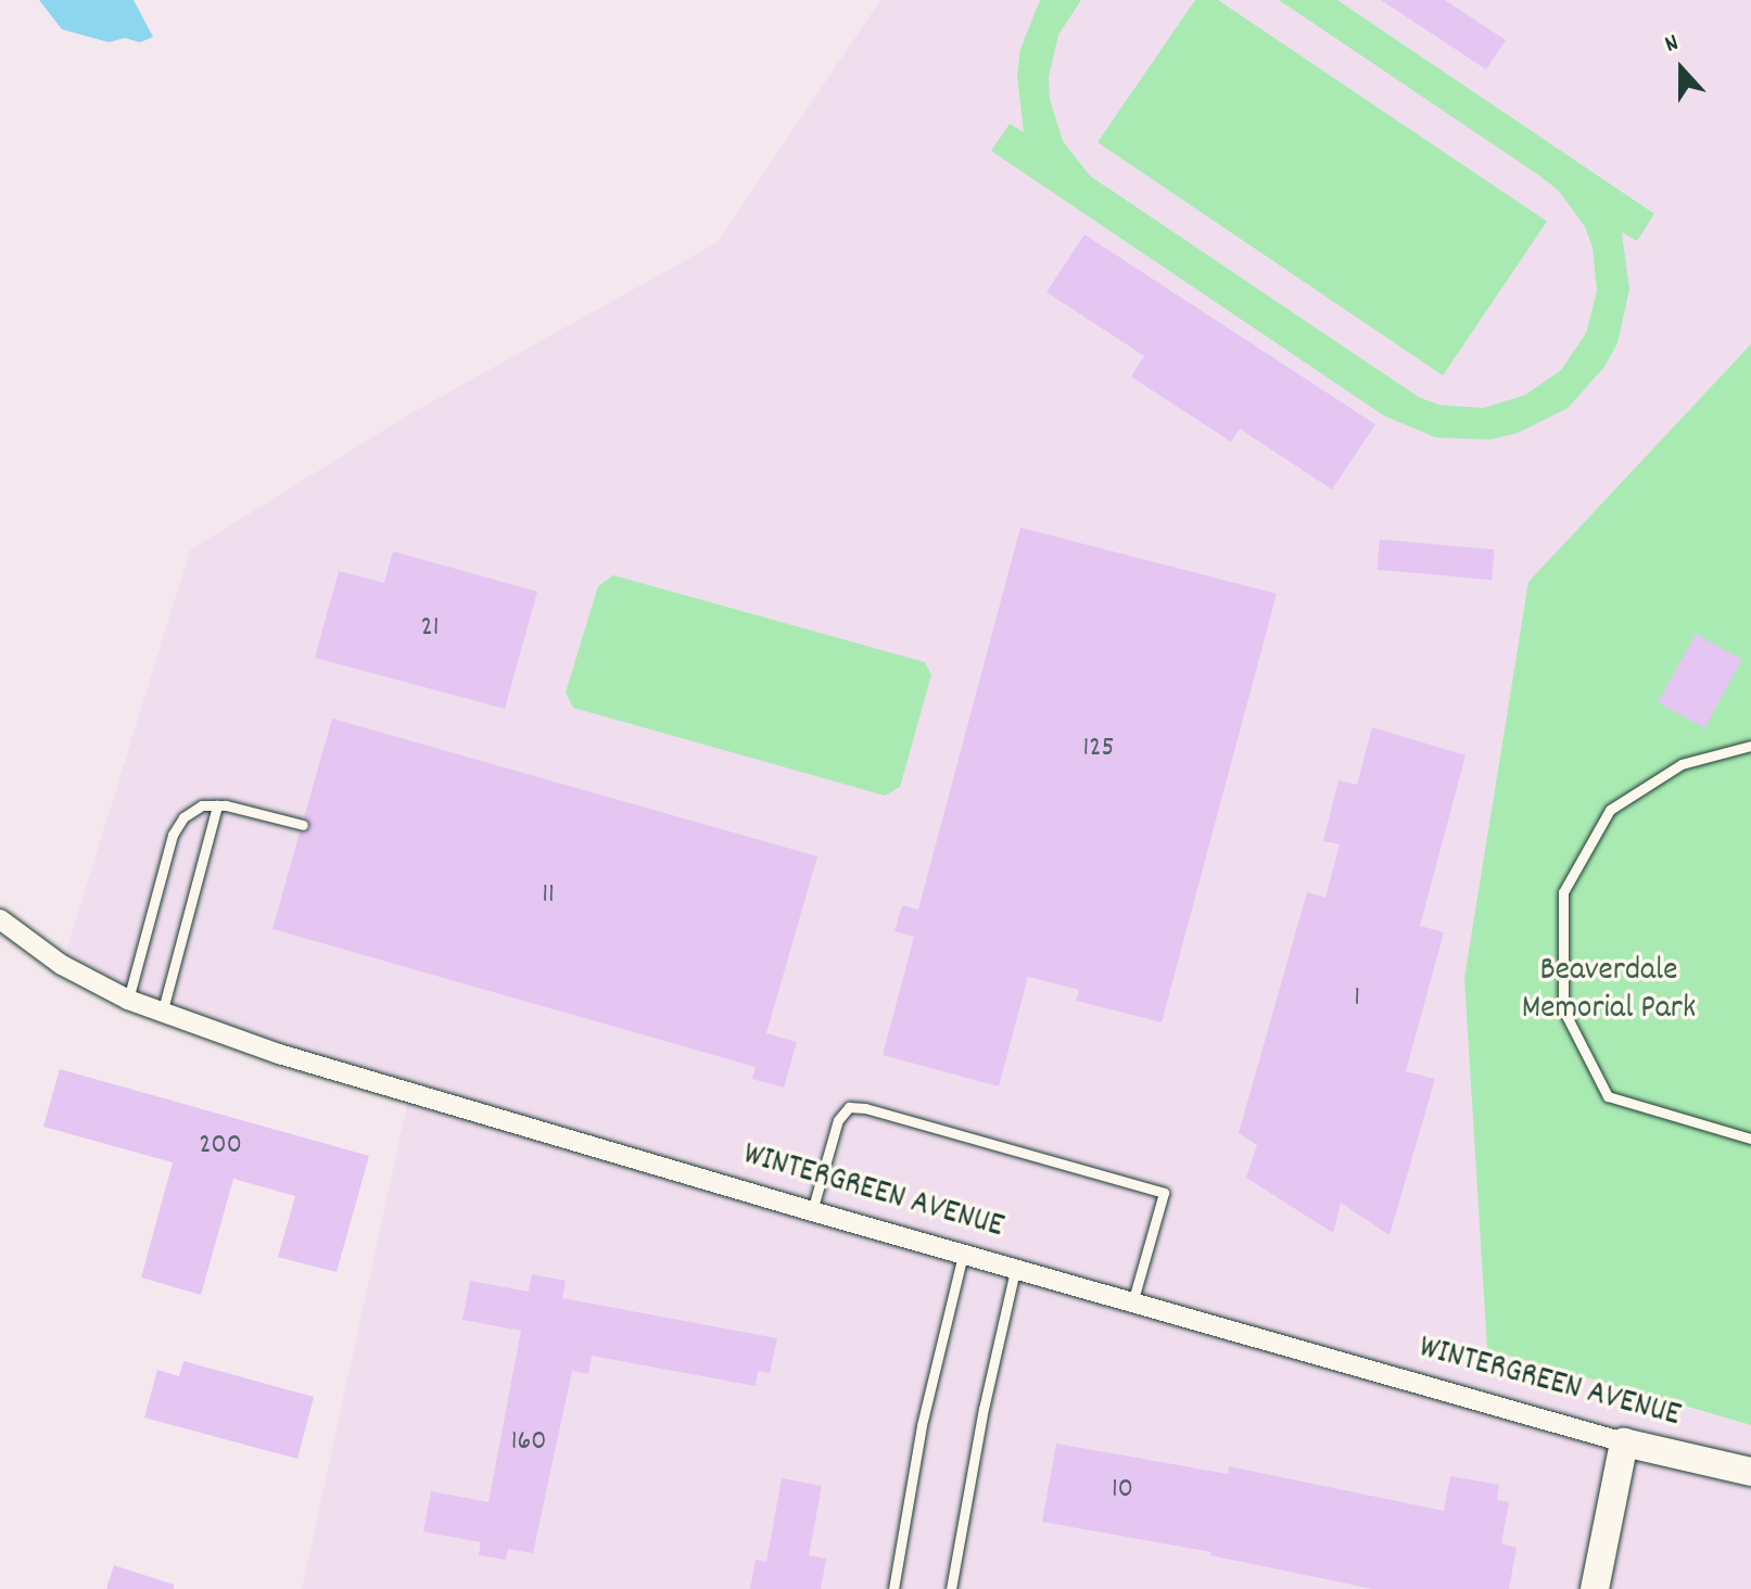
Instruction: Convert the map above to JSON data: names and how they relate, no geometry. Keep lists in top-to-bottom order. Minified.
{"streets":{"street":["WINTERGREEN AVENUE"]},"parks":["Beaverdale Memorial Park"],"house_numbers":["21","125","11","1","200","160","10"],"north":"top"}
